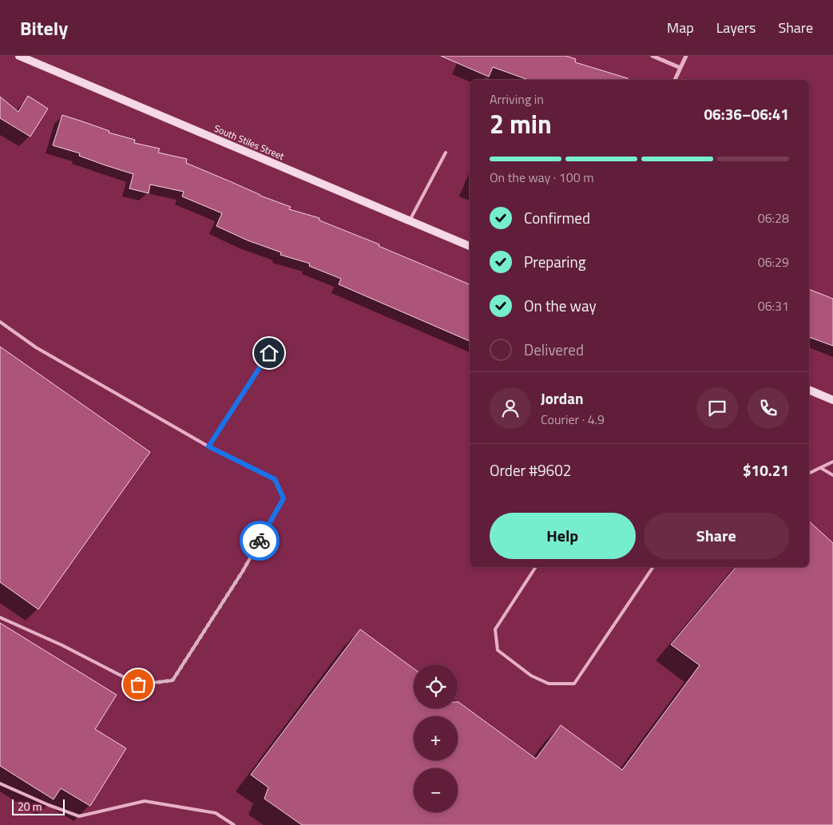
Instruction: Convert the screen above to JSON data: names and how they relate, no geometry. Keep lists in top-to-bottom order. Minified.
{"streets":{"main road":["South Stiles Street"]},"scale_bar":"20 m","page":{"header":"Bitely","nav":["Map","Layers","Share"],"heading":["2 min","Arriving in","06:36–06:41"],"panel":["Jordan","Courier · 4.9","Order #9602","$10.21"],"bar":"On the way · 100 m","list":[["Confirmed","06:28"],["Preparing","06:29"],["On the way","06:31"],"Delivered"],"buttons":["Help","Share"],"map_buttons":["+","−"],"scale":"20 m"}}
